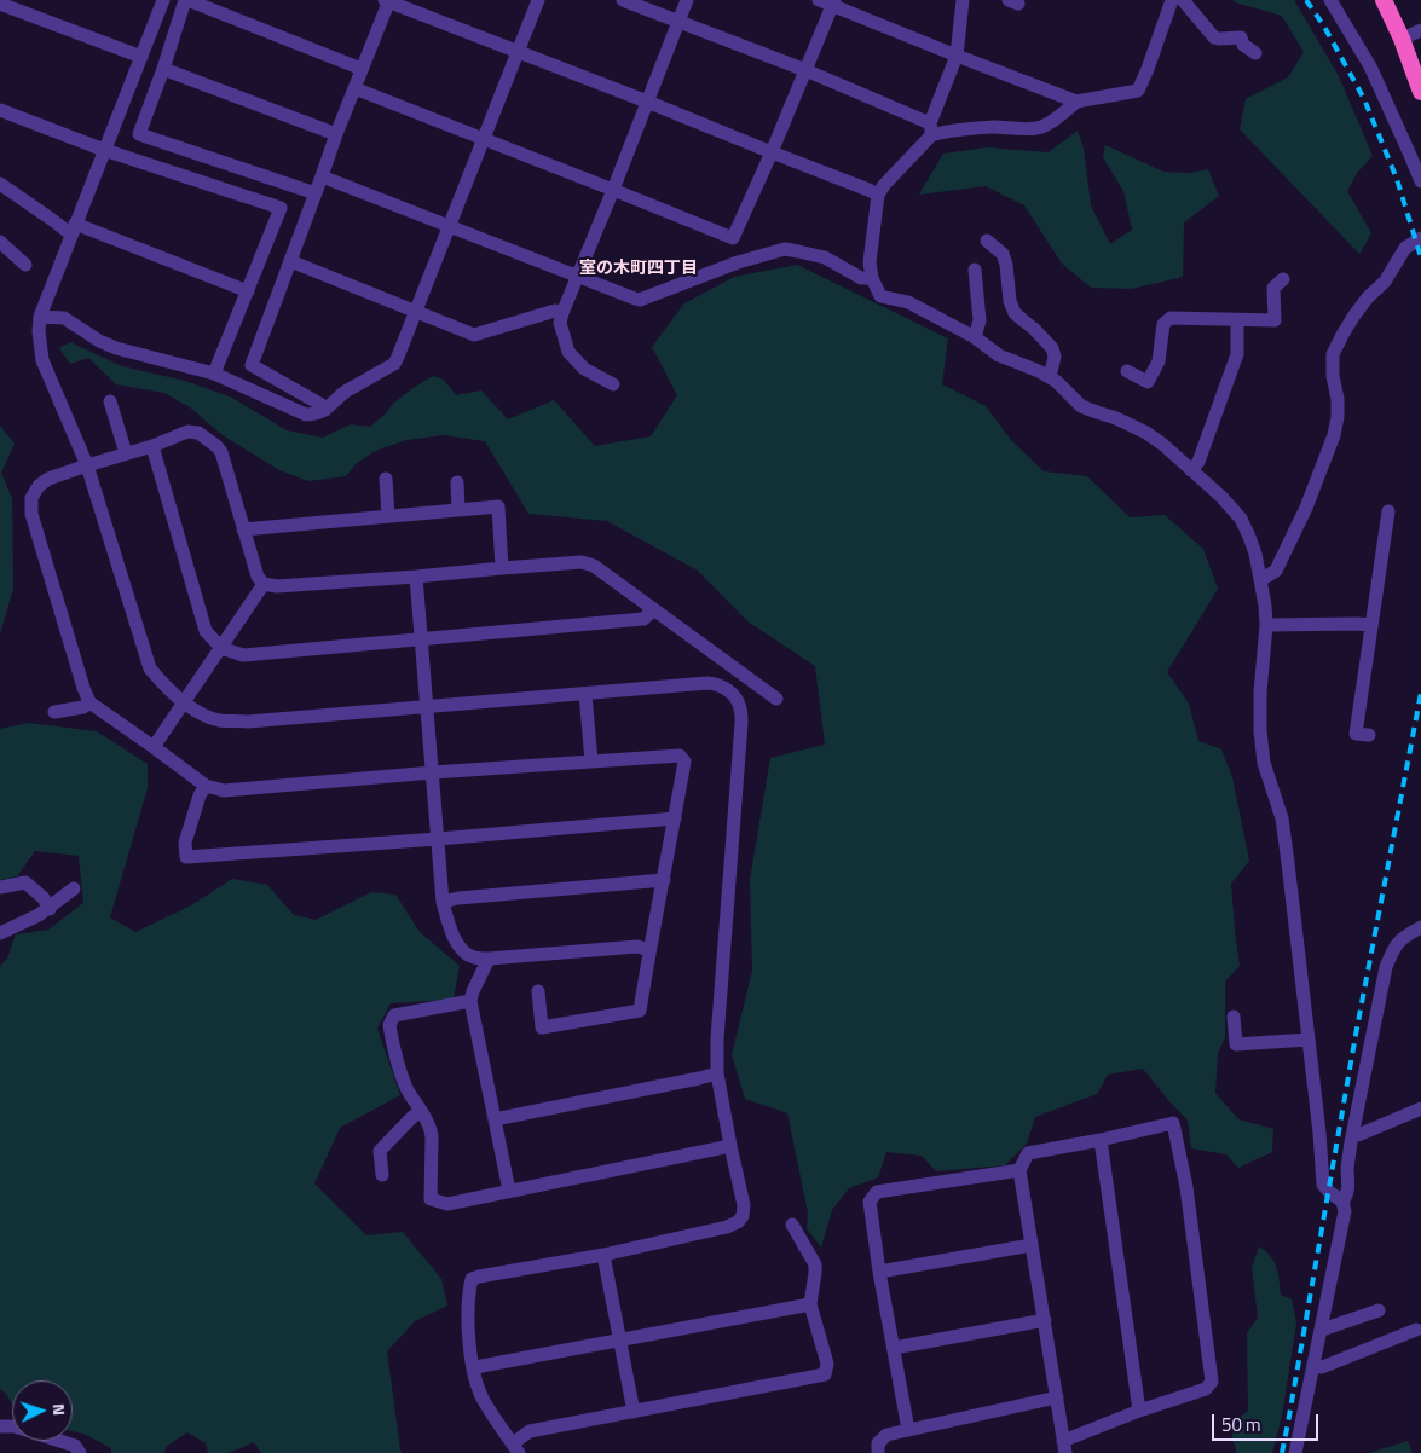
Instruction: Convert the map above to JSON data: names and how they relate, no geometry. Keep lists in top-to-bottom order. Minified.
{"districts":["室の木町四丁目"],"scale_bar":"50 m","north":"right"}
